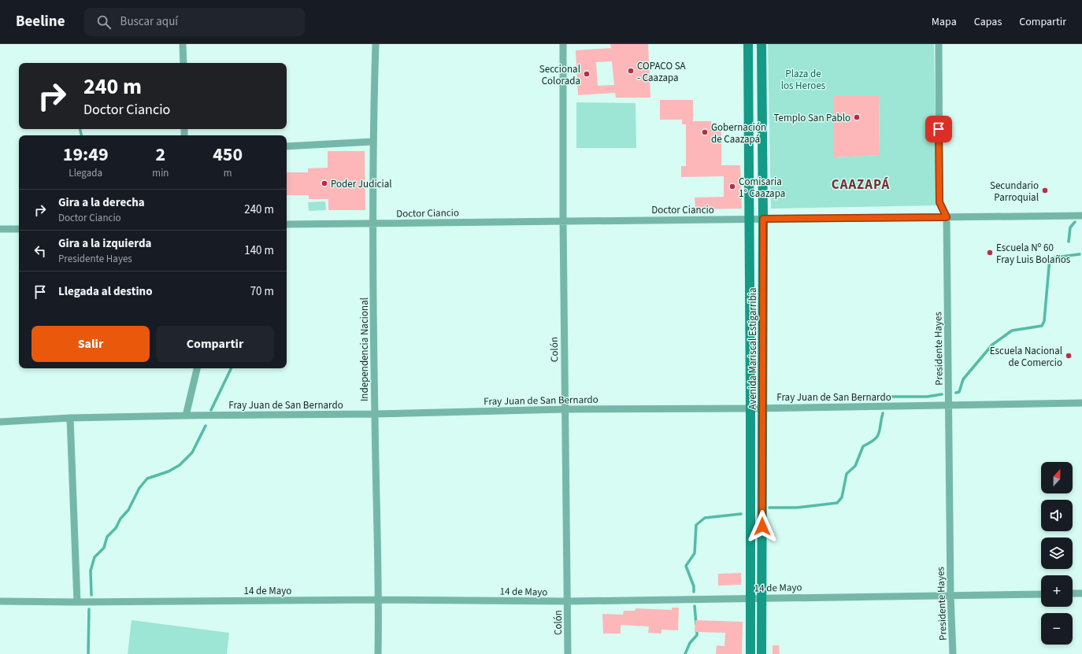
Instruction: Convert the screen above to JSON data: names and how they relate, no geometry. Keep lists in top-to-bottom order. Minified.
{"streets":{"main road":["Avenida Mariscal Estigarribia"],"street":["Doctor Ciancio","Presidente Hayes","Independencia Nacional","Colón","Fray Juan de San Bernardo","14 de Mayo"]},"crossings":[["Doctor Ciancio","Avenida Mariscal Estigarribia"],["Doctor Ciancio","Presidente Hayes"],["Doctor Ciancio","Independencia Nacional"],["Doctor Ciancio","Colón"],["Avenida Mariscal Estigarribia","Fray Juan de San Bernardo"],["Avenida Mariscal Estigarribia","14 de Mayo"],["Presidente Hayes","Fray Juan de San Bernardo"],["Presidente Hayes","14 de Mayo"],["Independencia Nacional","Fray Juan de San Bernardo"],["Independencia Nacional","14 de Mayo"],["Colón","Fray Juan de San Bernardo"],["Colón","14 de Mayo"]],"districts":["CAAZAPÁ"],"parks":["Plaza de los Heroes"],"places":["COPACO SA - Caazapa","Seccional Colorada","Templo San Pablo","Gobernación de Caazapá","Poder Judicial","Comisaria 1° Caazapa","Secundario Parroquial","Escuela Nº 60 Fray Luis Bolaños","Escuela Nacional de Comercio"],"north":"top","page":{"header":"Beeline","search":"Buscar aquí","nav":["Mapa","Capas","Compartir"],"turn":["240 m","Doctor Ciancio"],"eta":["19:49","Llegada","2","min","450","m"],"list":[{"name":"Gira a la derecha","note":"Doctor Ciancio","value":"240 m"},{"name":"Gira a la izquierda","note":"Presidente Hayes","value":"140 m"},{"name":"Llegada al destino","value":"70 m"}],"buttons":["Salir","Compartir"],"map_buttons":["+","−"]}}
